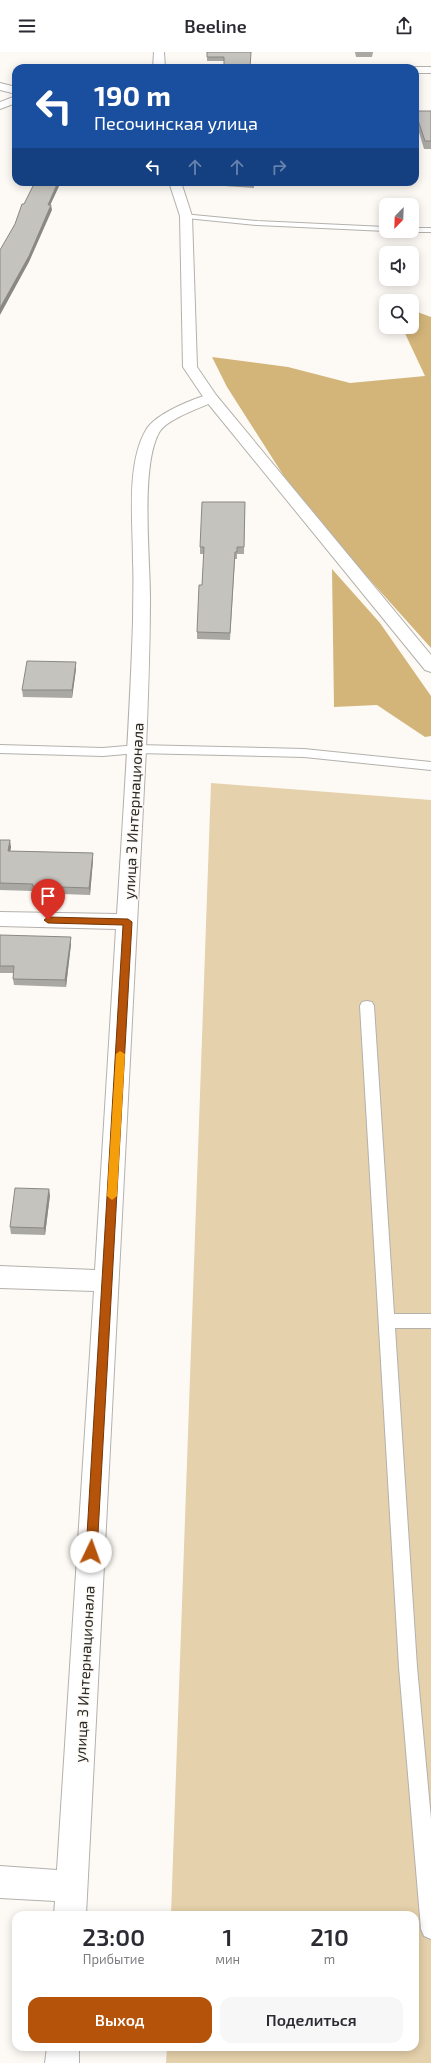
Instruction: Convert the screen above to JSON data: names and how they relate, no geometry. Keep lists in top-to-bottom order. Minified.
{"streets":{"street":["улица 3 Интернационала"]},"north":"bottom left","page":{"header":"Beeline","turn":["190 m","Песочинская улица"],"eta":["23:00","Прибытие","1","мин","210","m"],"buttons":["Выход","Поделиться"]}}
